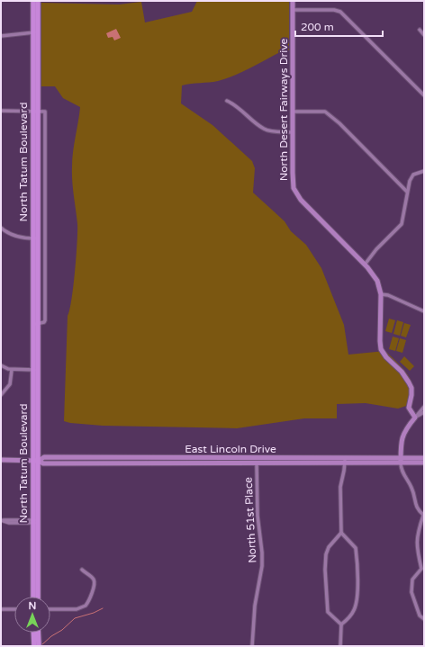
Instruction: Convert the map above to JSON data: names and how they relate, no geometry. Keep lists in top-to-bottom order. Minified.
{"streets":{"main road":["North Tatum Boulevard"],"street":["North Desert Fairways Drive","East Lincoln Drive","North 51st Place"]},"crossings":[["North Tatum Boulevard","East Lincoln Drive"],["East Lincoln Drive","North 51st Place"]],"scale_bar":"200 m","north":"top"}
